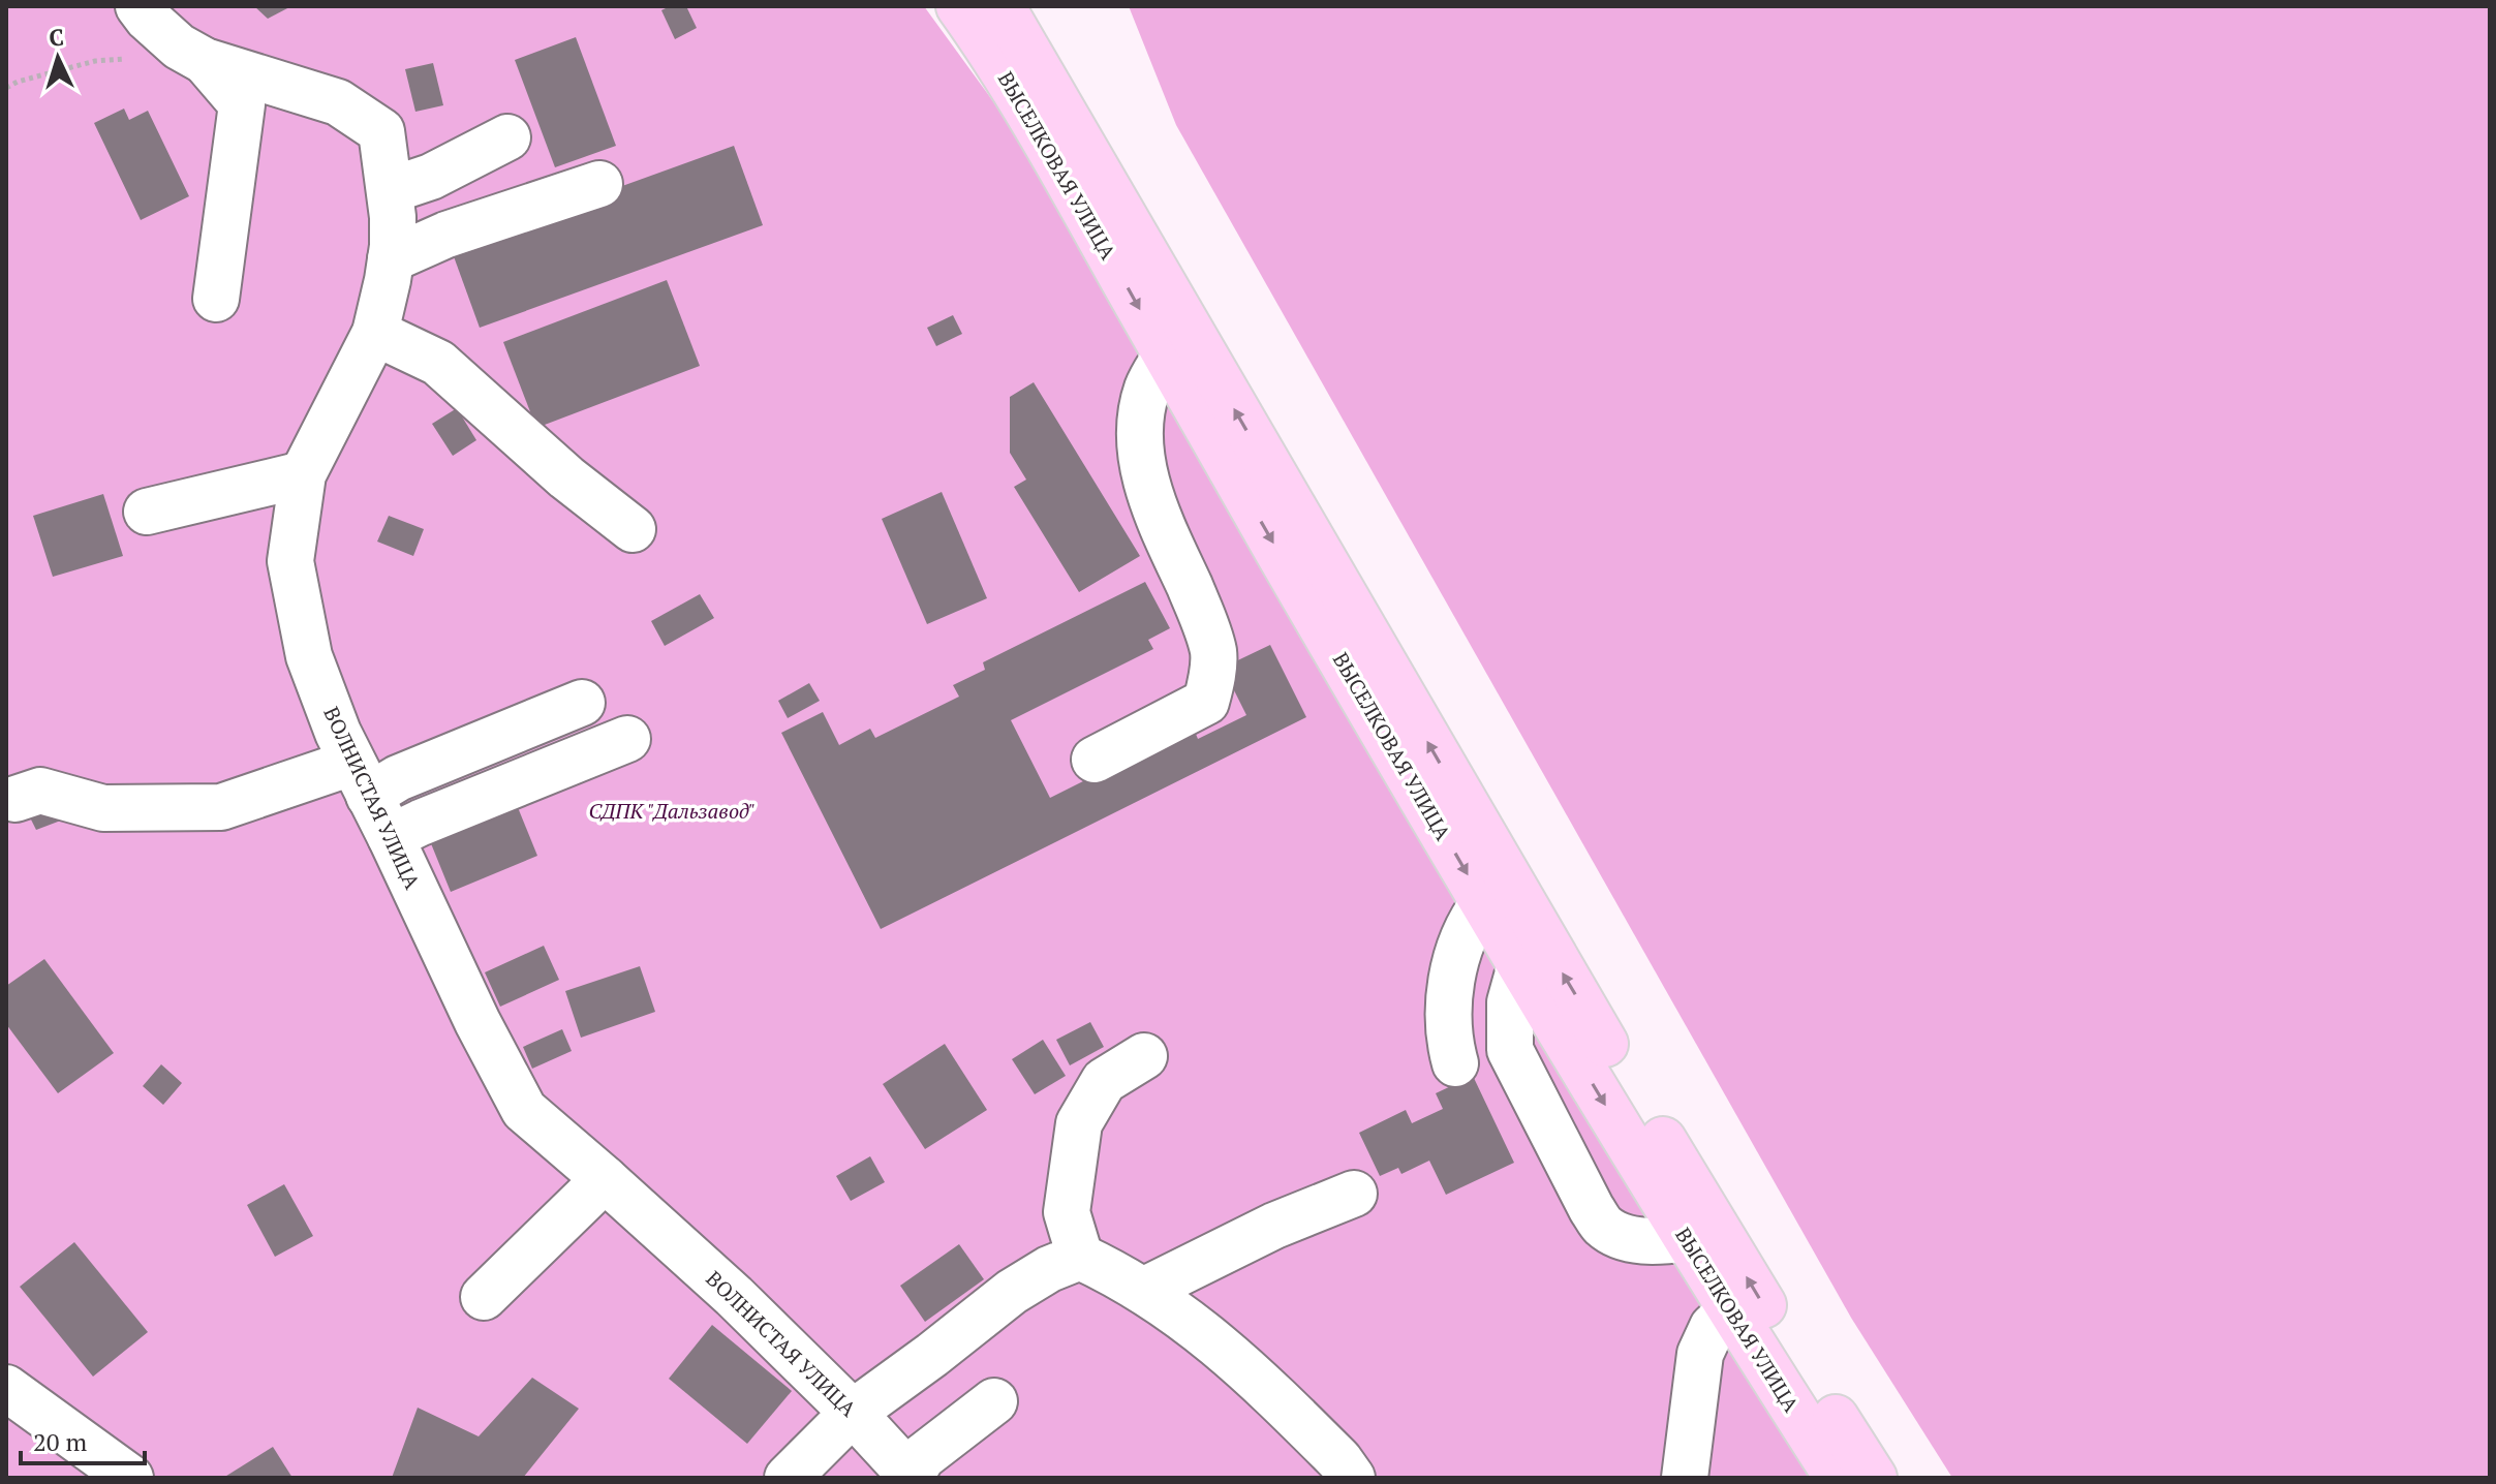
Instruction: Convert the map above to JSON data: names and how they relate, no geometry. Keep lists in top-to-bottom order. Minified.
{"streets":{"main road":["ВЫСЕЛКОВАЯ УЛИЦА"],"street":["ВОЛНИСТАЯ УЛИЦА"]},"parks":["СДПК \"Дальзавод\""],"scale_bar":"20 m","north":"top"}
